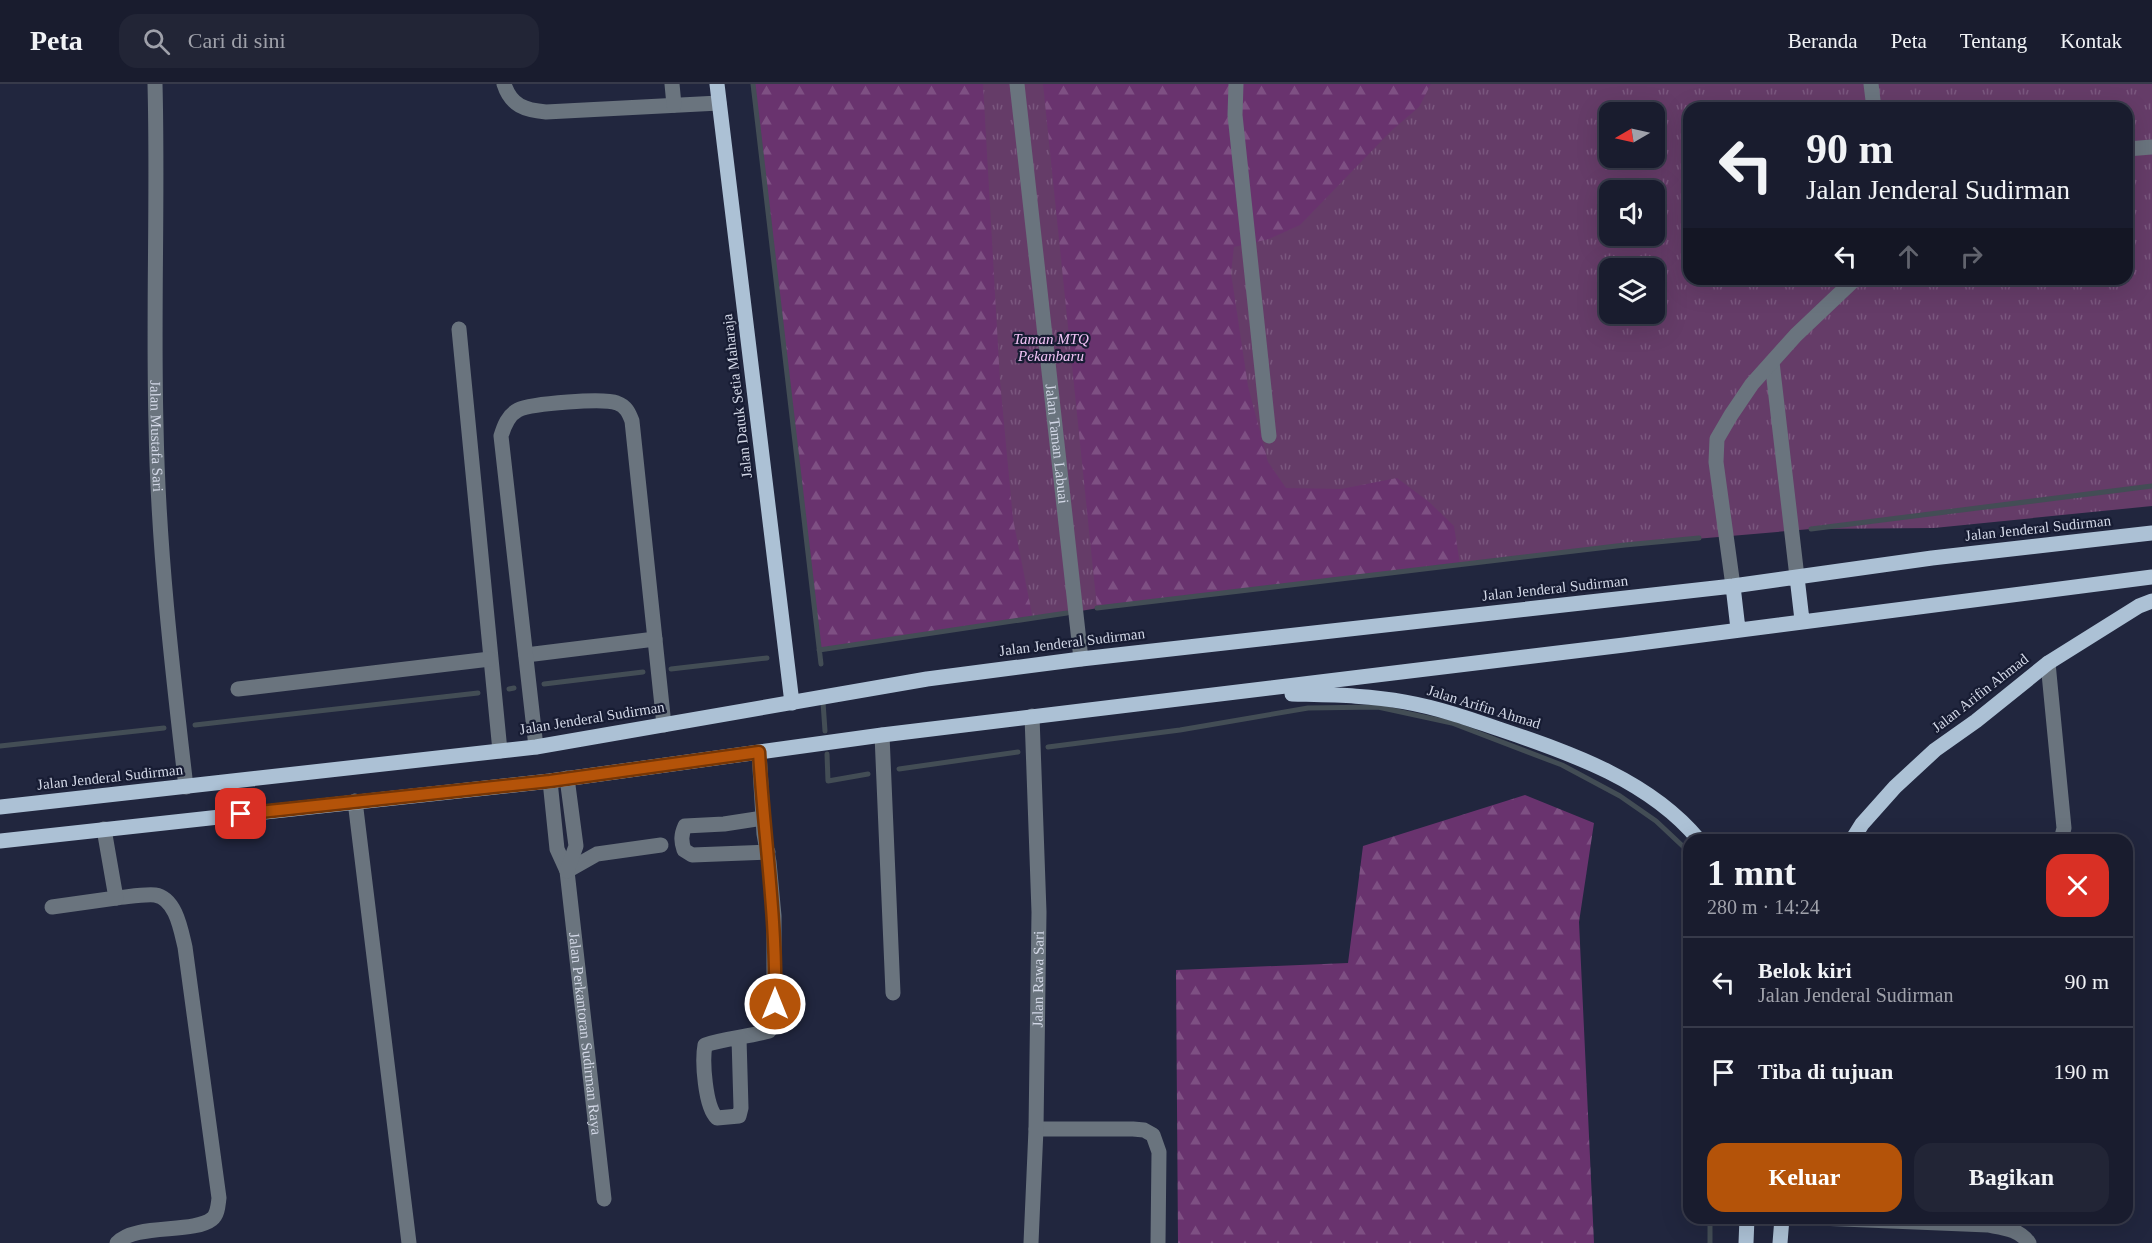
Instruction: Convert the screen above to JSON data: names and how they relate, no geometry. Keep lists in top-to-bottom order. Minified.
{"streets":{"main road":["Jalan Datuk Setia Maharaja","Jalan Jenderal Sudirman","Jalan Arifin Ahmad"],"street":["Jalan Mustafa Sari","Jalan Taman Labuai","Jalan Rawa Sari","Jalan Perkantoran Sudirman Raya"]},"crossings":[["Jalan Datuk Setia Maharaja","Jalan Jenderal Sudirman"],["Jalan Mustafa Sari","Jalan Jenderal Sudirman"],["Jalan Taman Labuai","Jalan Jenderal Sudirman"]],"parks":["Taman MTQ Pekanbaru"],"north":"left","page":{"header":"Peta","search":"Cari di sini","nav":["Beranda","Peta","Tentang","Kontak"],"turn":["90 m","Jalan Jenderal Sudirman"],"heading":["1 mnt","280 m · 14:24"],"list":[{"name":"Belok kiri","note":"Jalan Jenderal Sudirman","value":"90 m"},{"name":"Tiba di tujuan","value":"190 m"}],"buttons":["Keluar","Bagikan"]}}
